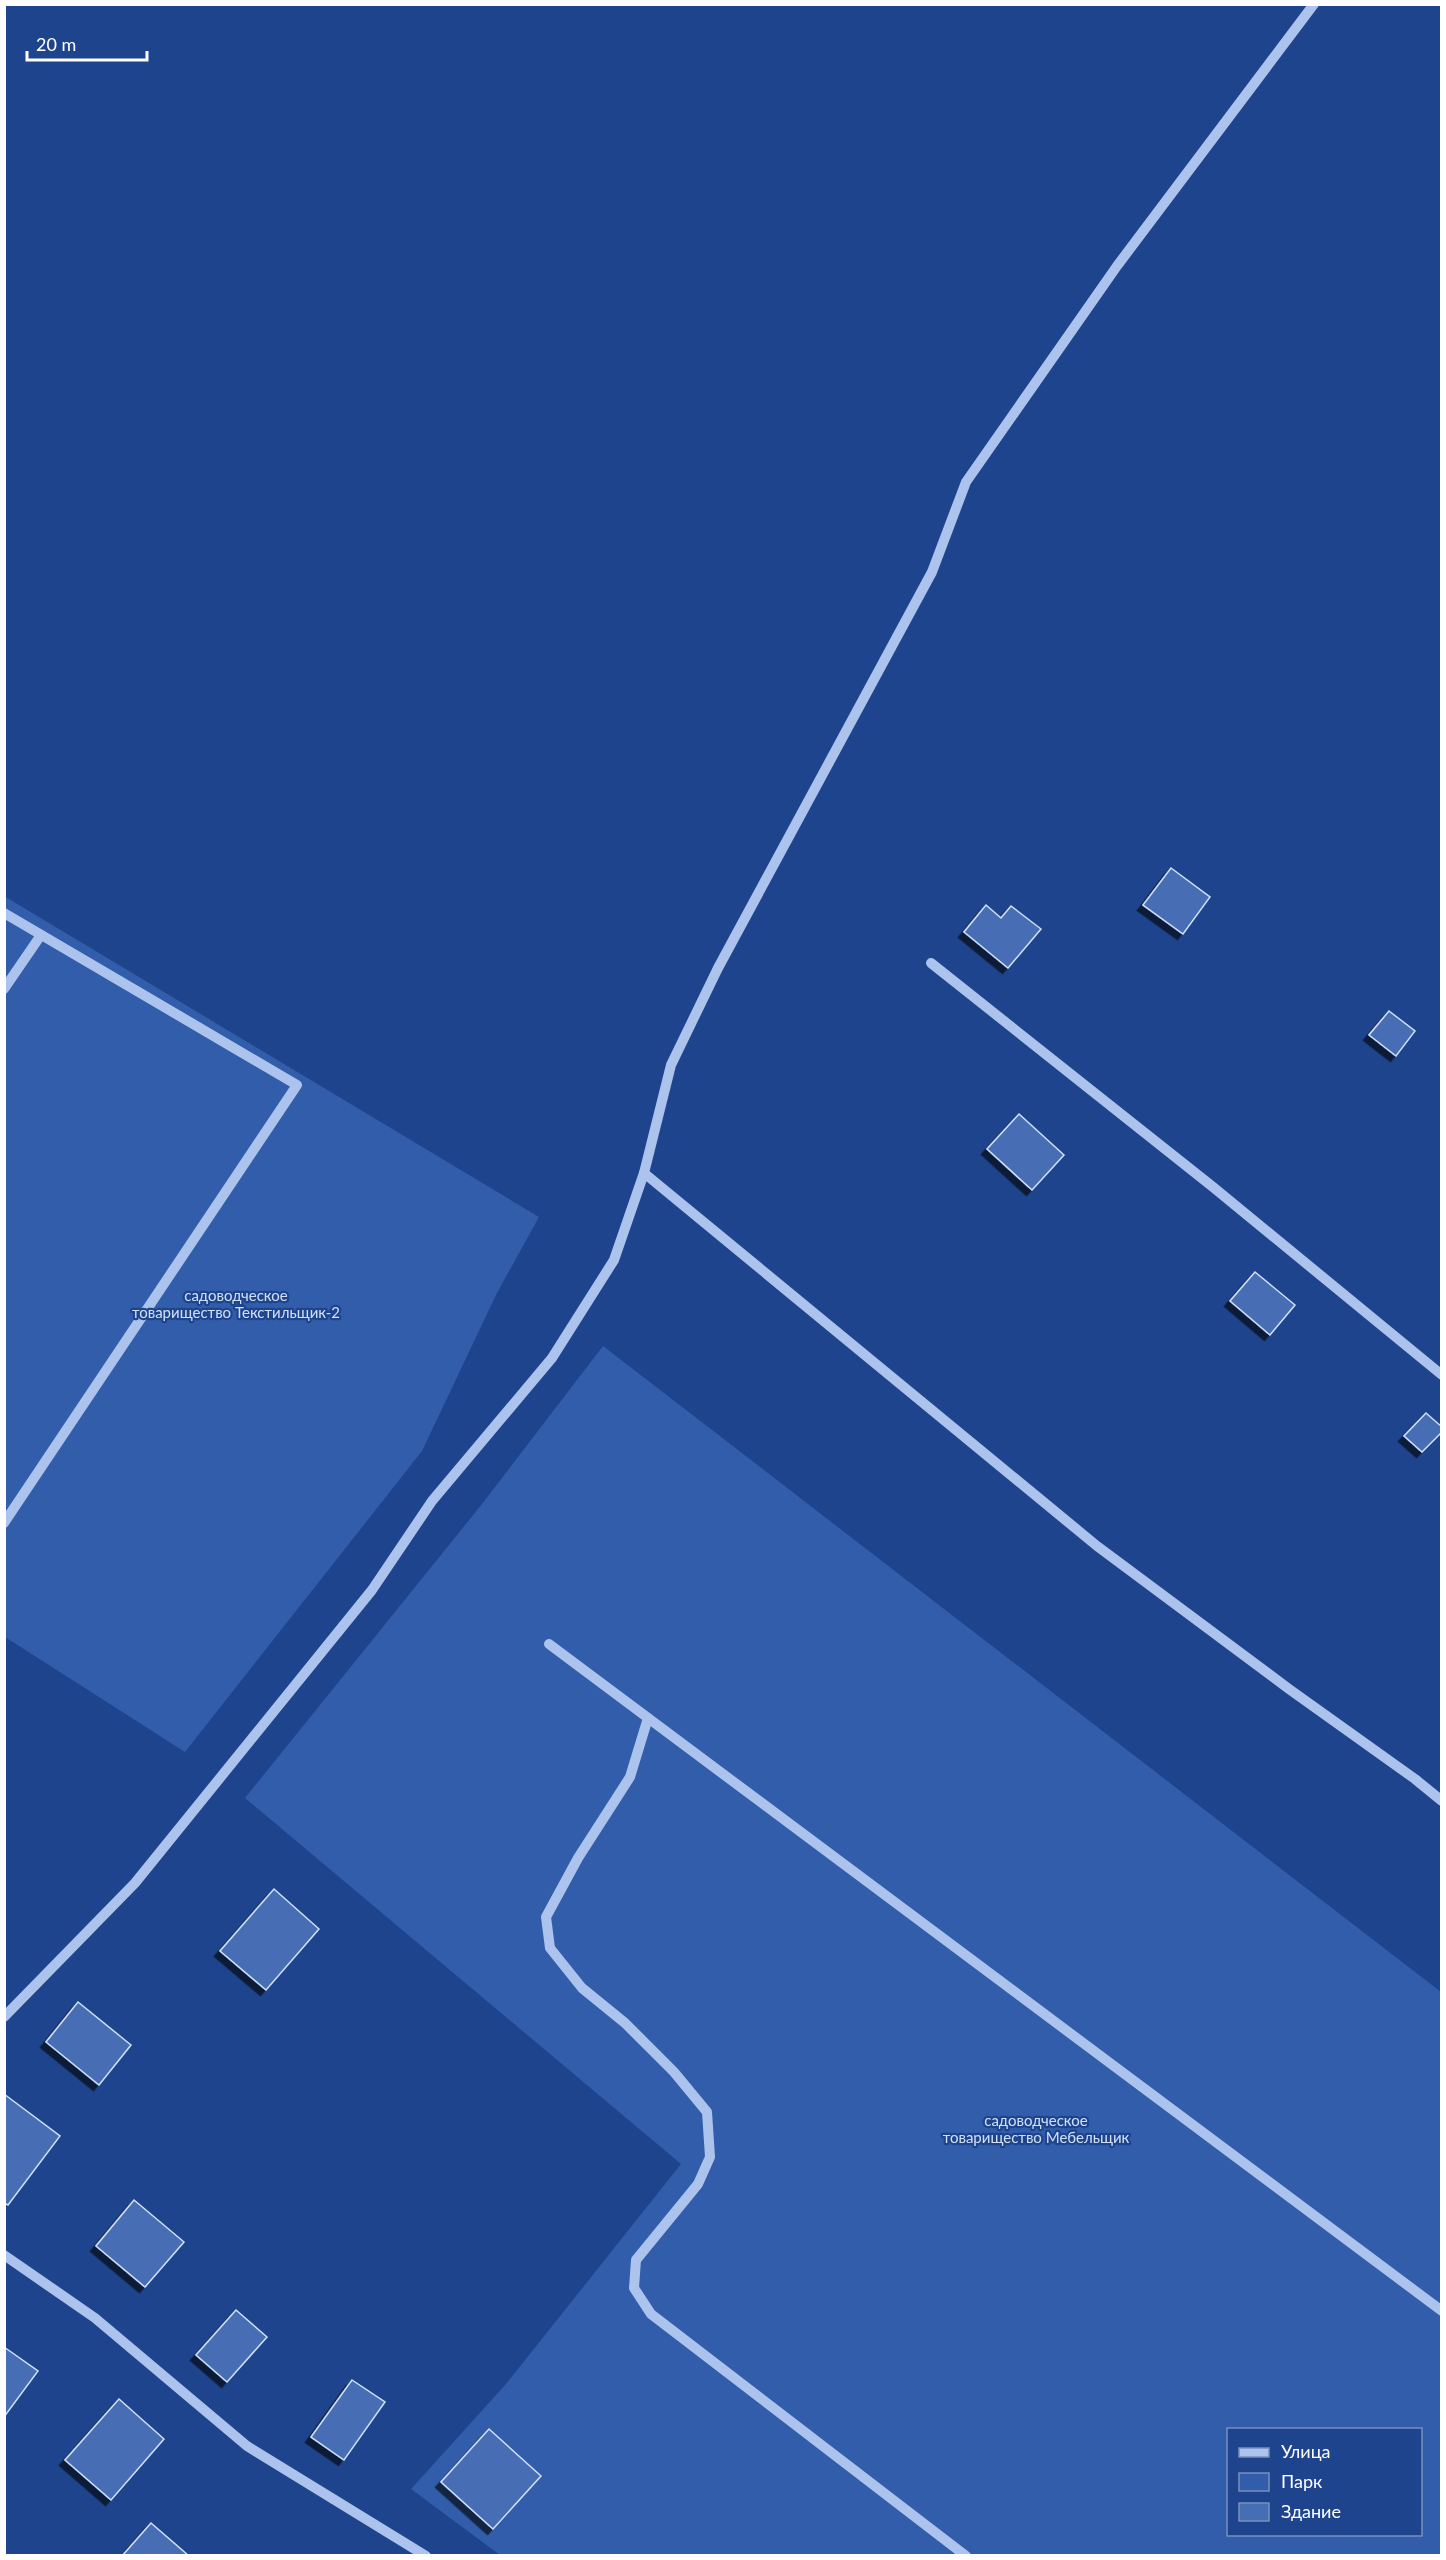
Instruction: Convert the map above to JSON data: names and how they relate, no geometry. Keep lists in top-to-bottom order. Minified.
{"parks":["садоводческое товарищество Текстильщик-2","садоводческое товарищество Мебельщик"],"legend":["Улица","Парк","Здание"],"scale_bar":"20 m"}
